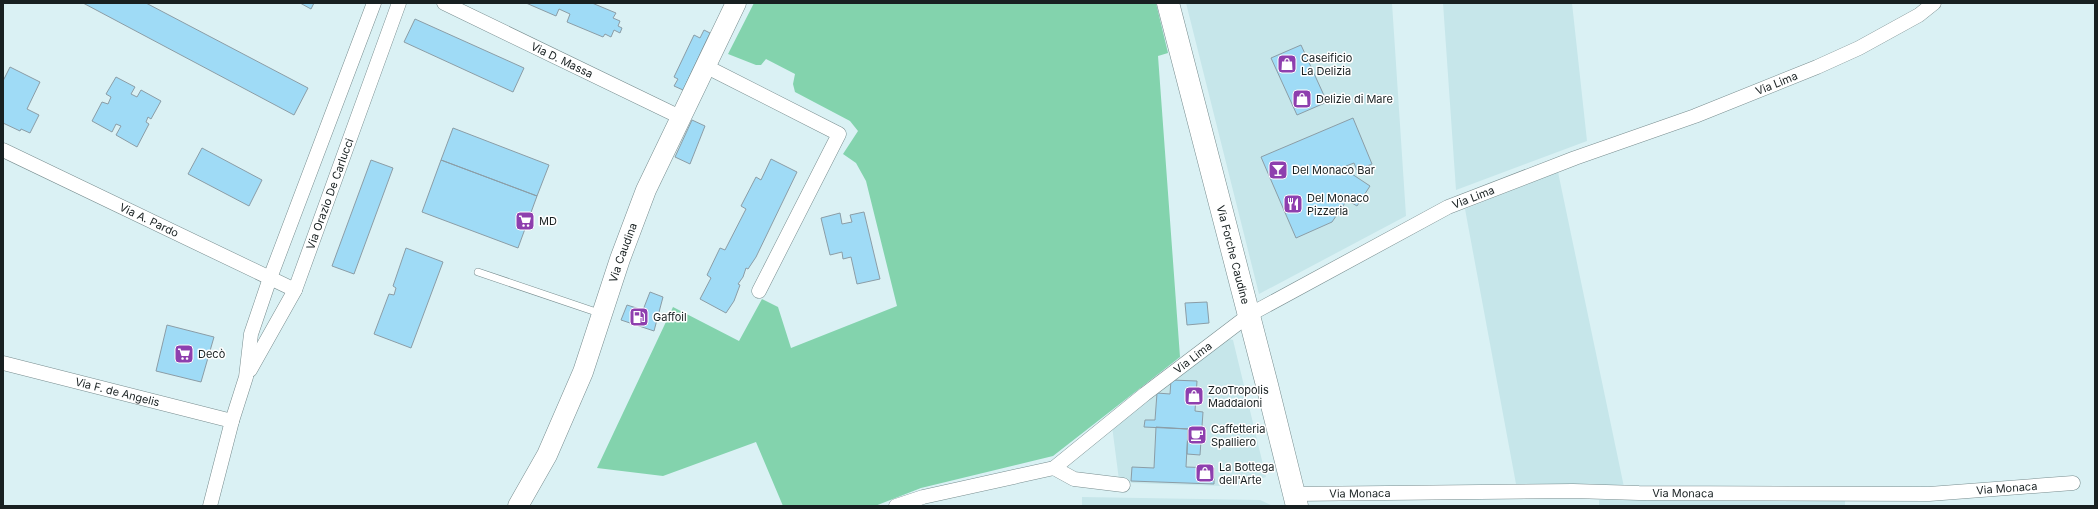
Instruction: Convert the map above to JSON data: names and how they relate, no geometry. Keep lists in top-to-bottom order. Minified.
{"streets":{"main road":["Via Caudina","Via Forche Caudine"],"street":["Via D. Massa","Via Lima","Via Orazio De Carlucci","Via A. Pardo","Via F. de Angelis","Via Monaca"]},"crossings":[["Via D. Massa","Via Caudina"],["Via Lima","Via Forche Caudine"],["Via Orazio De Carlucci","Via A. Pardo"],["Via Orazio De Carlucci","Via F. de Angelis"],["Via Forche Caudine","Via Monaca"]],"places":{"shop":["Caseificio La Delizia","Delizie di Mare","ZooTropolis Maddaloni","La Bottega dell'Arte"],"bar":["Del Monaco Bar"],"restaurant":["Del Monaco Pizzeria"],"supermarket":["MD","Decò"],"fuel station":["Gaffoil"],"cafe":["Caffetteria Spalliero"]}}
